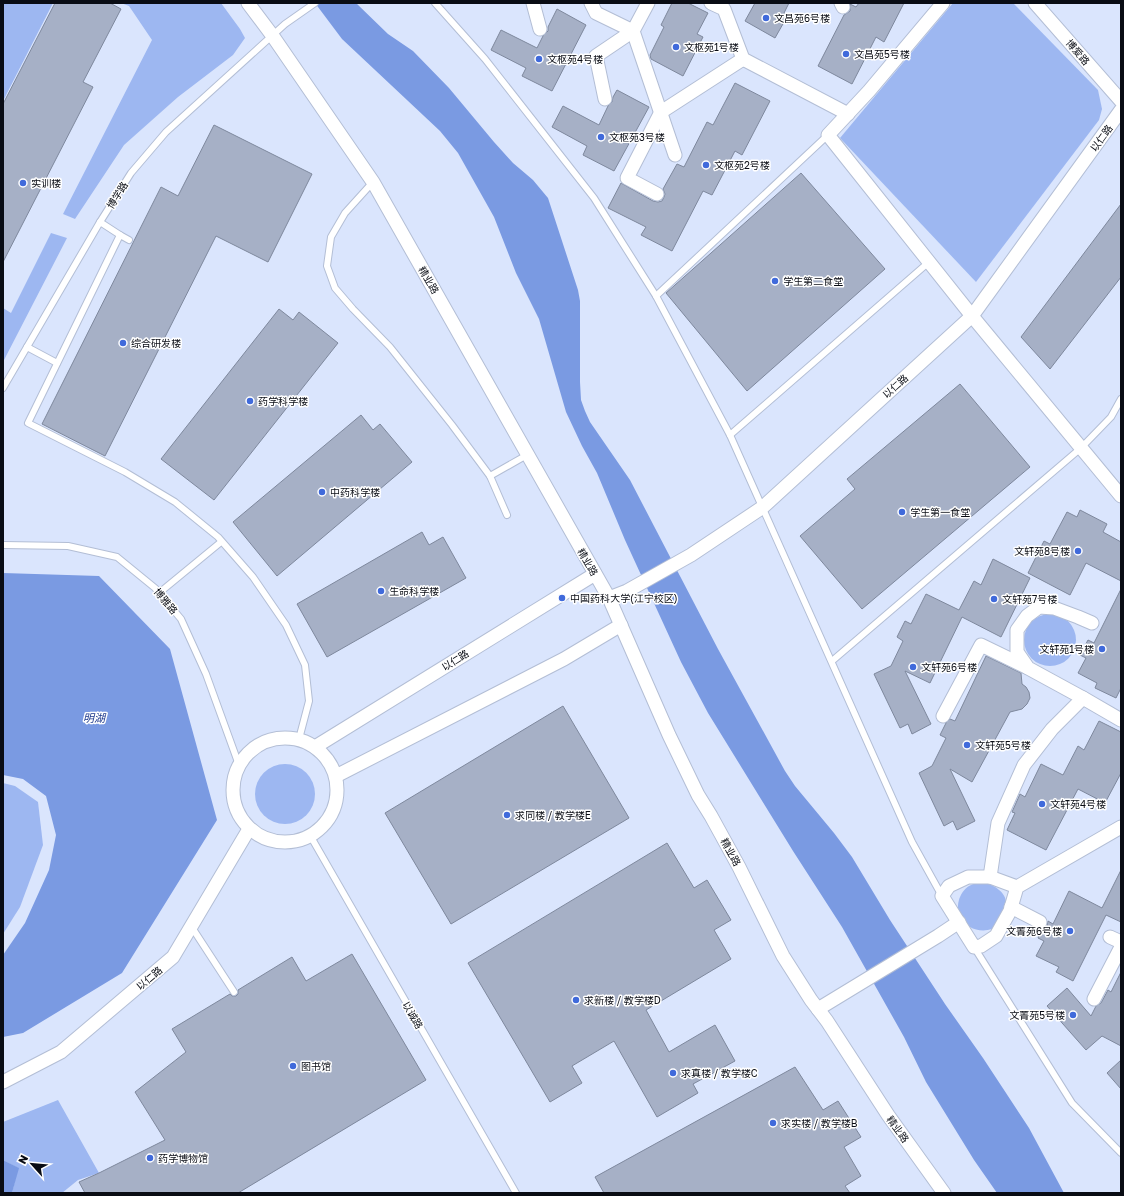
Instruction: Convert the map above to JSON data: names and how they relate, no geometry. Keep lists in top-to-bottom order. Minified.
{"streets":{"street":["博爱路","以仁路","精业路"],"lane":["博学路","博雅路","以诚路"]},"crossings":[["以仁路","精业路"],["以仁路","博雅路"],["以仁路","以诚路"],["博学路","精业路"],["博雅路","以诚路"]],"water":["明湖"],"places":["文昌苑6号楼","文枢苑1号楼","文昌苑5号楼","文枢苑4号楼","文枢苑3号楼","文枢苑2号楼","实训楼","学生第二食堂","综合研发楼","药学科学楼","中药科学楼","学生第一食堂","文轩苑8号楼","生命科学楼","中国药科大学(江宁校区)","文轩苑7号楼","文轩苑1号楼","文轩苑6号楼","文轩苑5号楼","文轩苑4号楼","求同楼 / 教学楼E","文菁苑6号楼","求新楼 / 教学楼D","文菁苑5号楼","图书馆","求真楼 / 教学楼C","求实楼 / 教学楼B","药学博物馆"],"north":"top left"}
